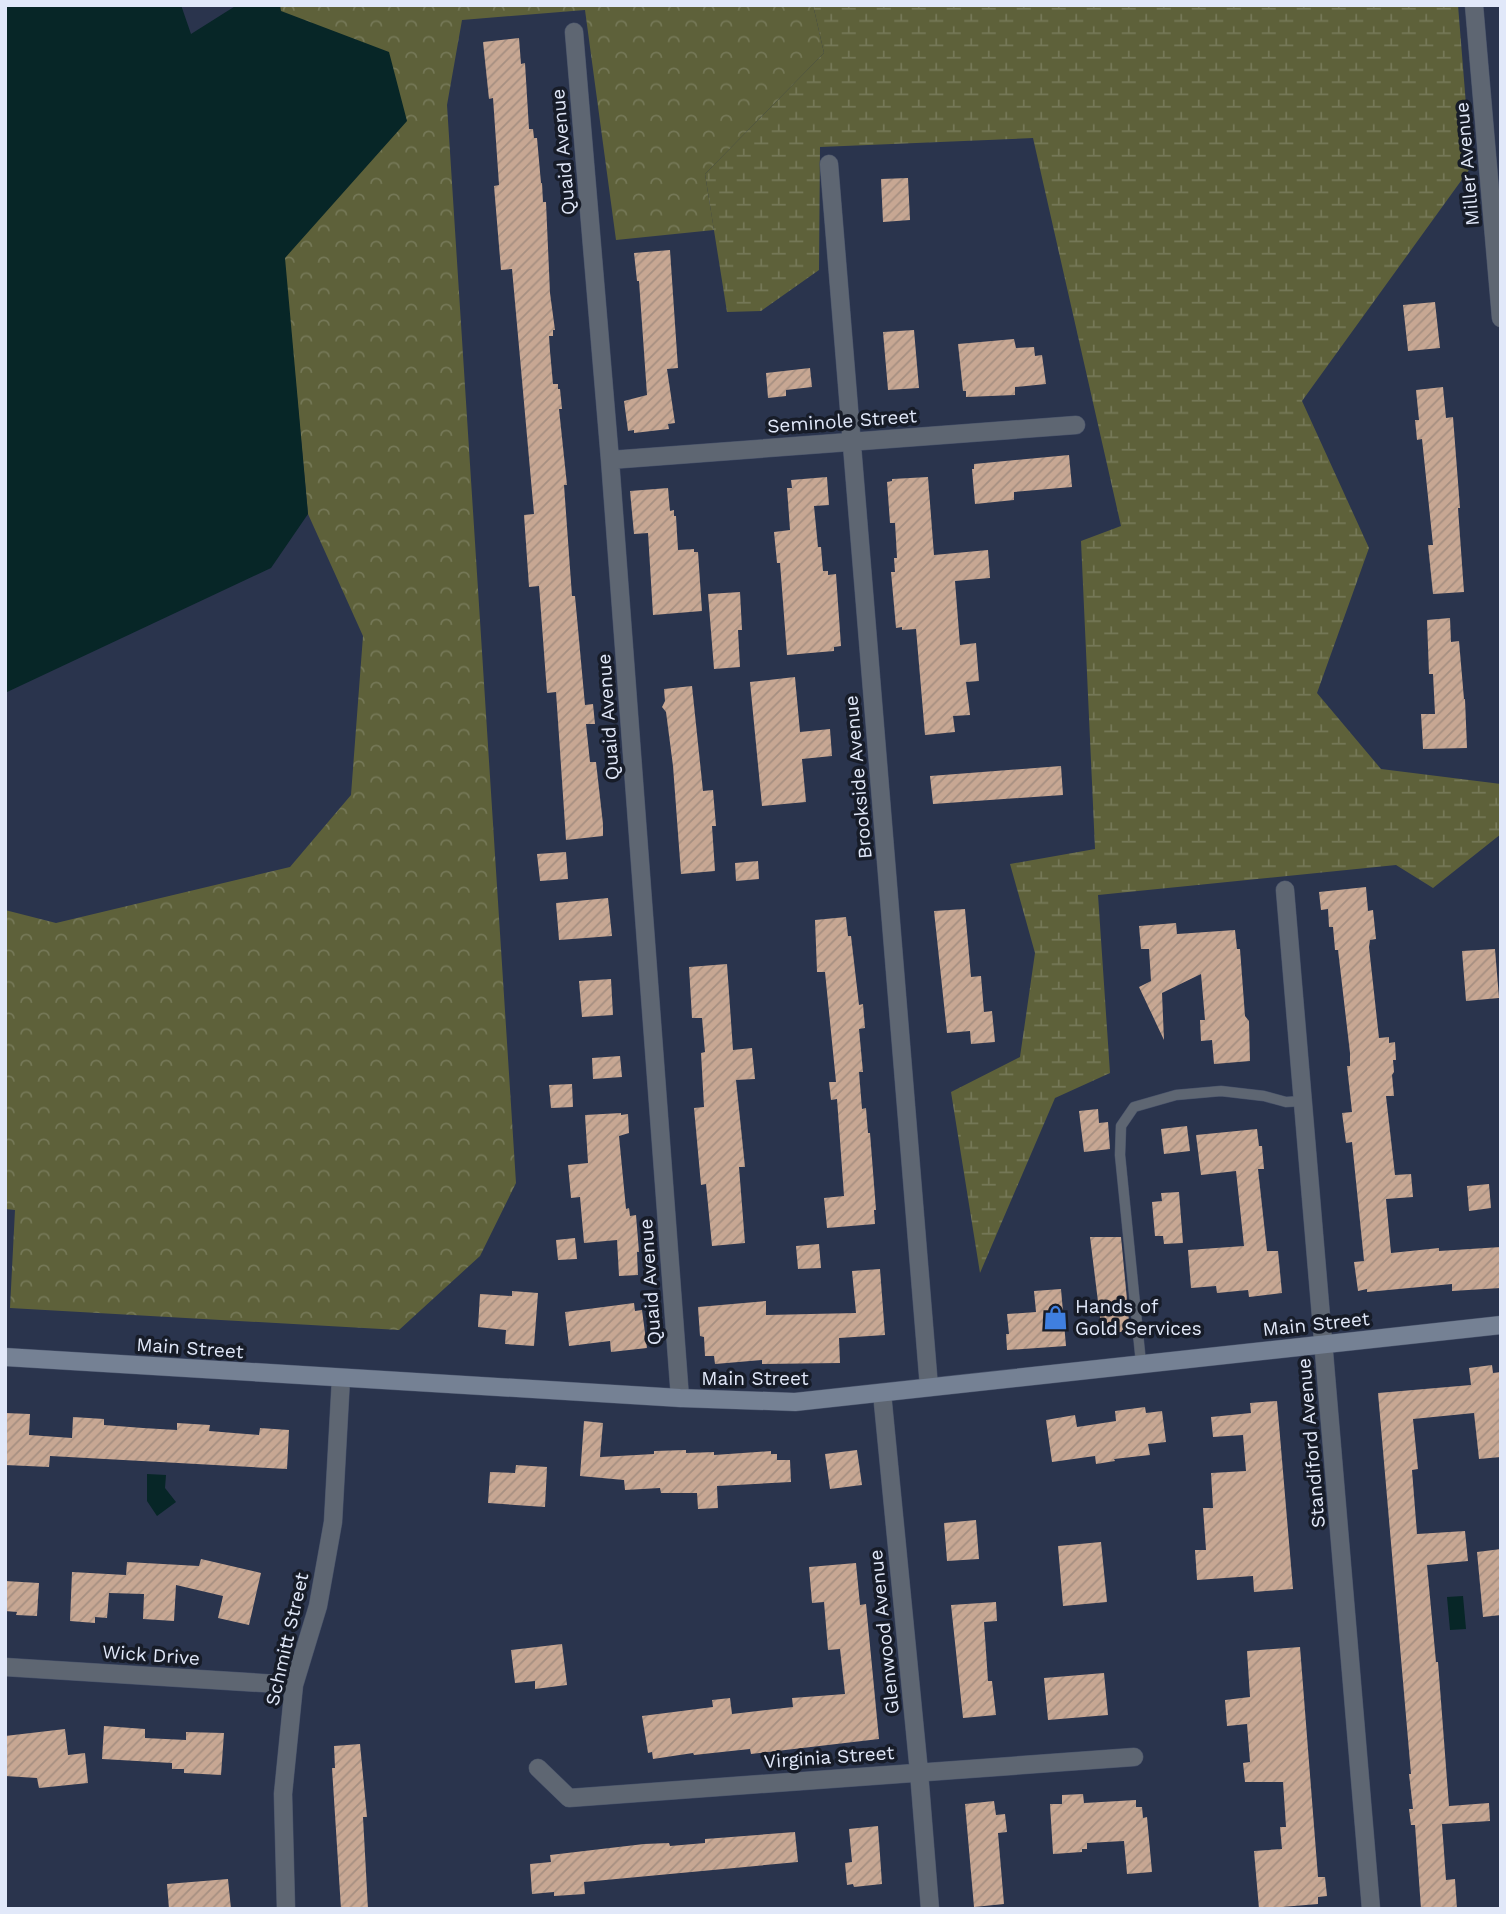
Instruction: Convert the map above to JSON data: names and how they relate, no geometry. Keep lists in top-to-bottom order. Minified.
{"streets":{"main road":["Main Street"],"street":["Quaid Avenue","Miller Avenue","Seminole Street","Brookside Avenue","Standiford Avenue","Glenwood Avenue","Schmitt Street","Wick Drive","Virginia Street"]},"crossings":[["Quaid Avenue","Seminole Street"],["Quaid Avenue","Main Street"],["Seminole Street","Brookside Avenue"],["Brookside Avenue","Main Street"],["Main Street","Standiford Avenue"],["Main Street","Glenwood Avenue"],["Main Street","Schmitt Street"],["Glenwood Avenue","Virginia Street"],["Schmitt Street","Wick Drive"]],"places":{"shop":["Hands of Gold Services"]}}
